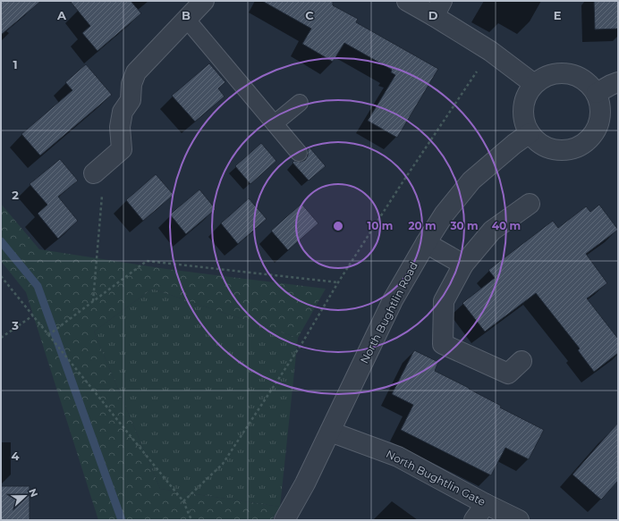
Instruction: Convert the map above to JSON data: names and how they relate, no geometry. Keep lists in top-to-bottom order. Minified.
{"streets":{"street":["North Bughtlin Road","North Bughtlin Gate"]},"crossings":[["North Bughtlin Road","North Bughtlin Gate"]],"north":"right","grid":{"columns":["A","B","C","D","E"],"rows":["1","2","3","4"]},"rings":["10 m","20 m","30 m","40 m"]}
